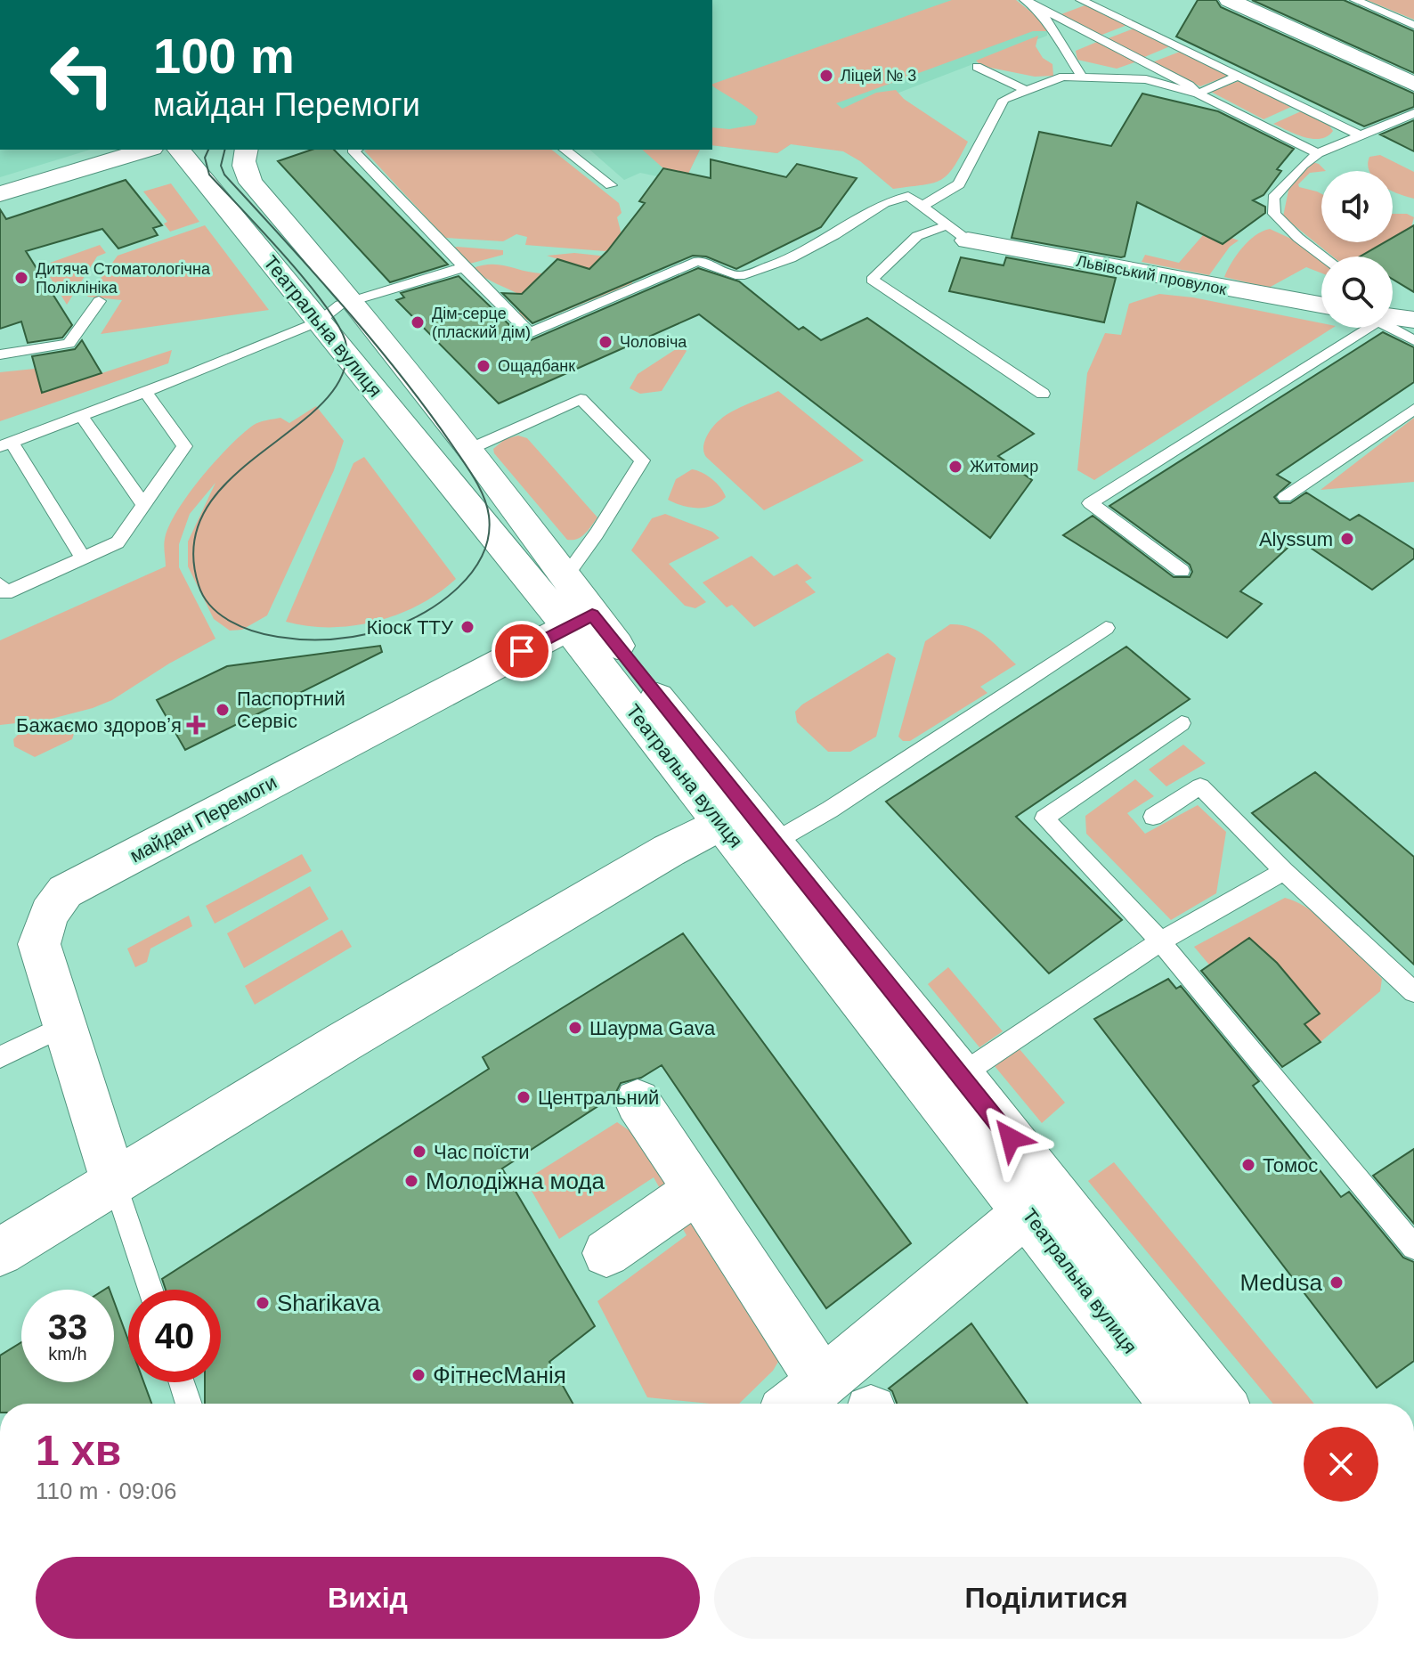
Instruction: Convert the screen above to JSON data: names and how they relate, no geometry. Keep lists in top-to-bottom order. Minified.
{"streets":{"main road":["Львівський провулок","Театральна вулиця","майдан Перемоги"]},"crossings":[["Театральна вулиця","майдан Перемоги"]],"places":{"other":["Ліцей № 3","Дитяча Стоматологічна Поліклініка","Дім-серце (плаский дім)","Чоловіча","Ощадбанк","Житомир","Alyssum","Кіоск ТТУ","Паспортний Сервіс","Шаурма Gava","Центральний","Час поїсти","Томос","Молодіжна мода","Medusa","Sharikava","ФітнесМанія"],"health":["Бажаємо здоровʼя"]},"page":{"turn":["100 m","майдан Перемоги"],"speed":"33 km/h","limit":"40","heading":["1 хв","110 m · 09:06"],"buttons":["Вихід","Поділитися"]}}
